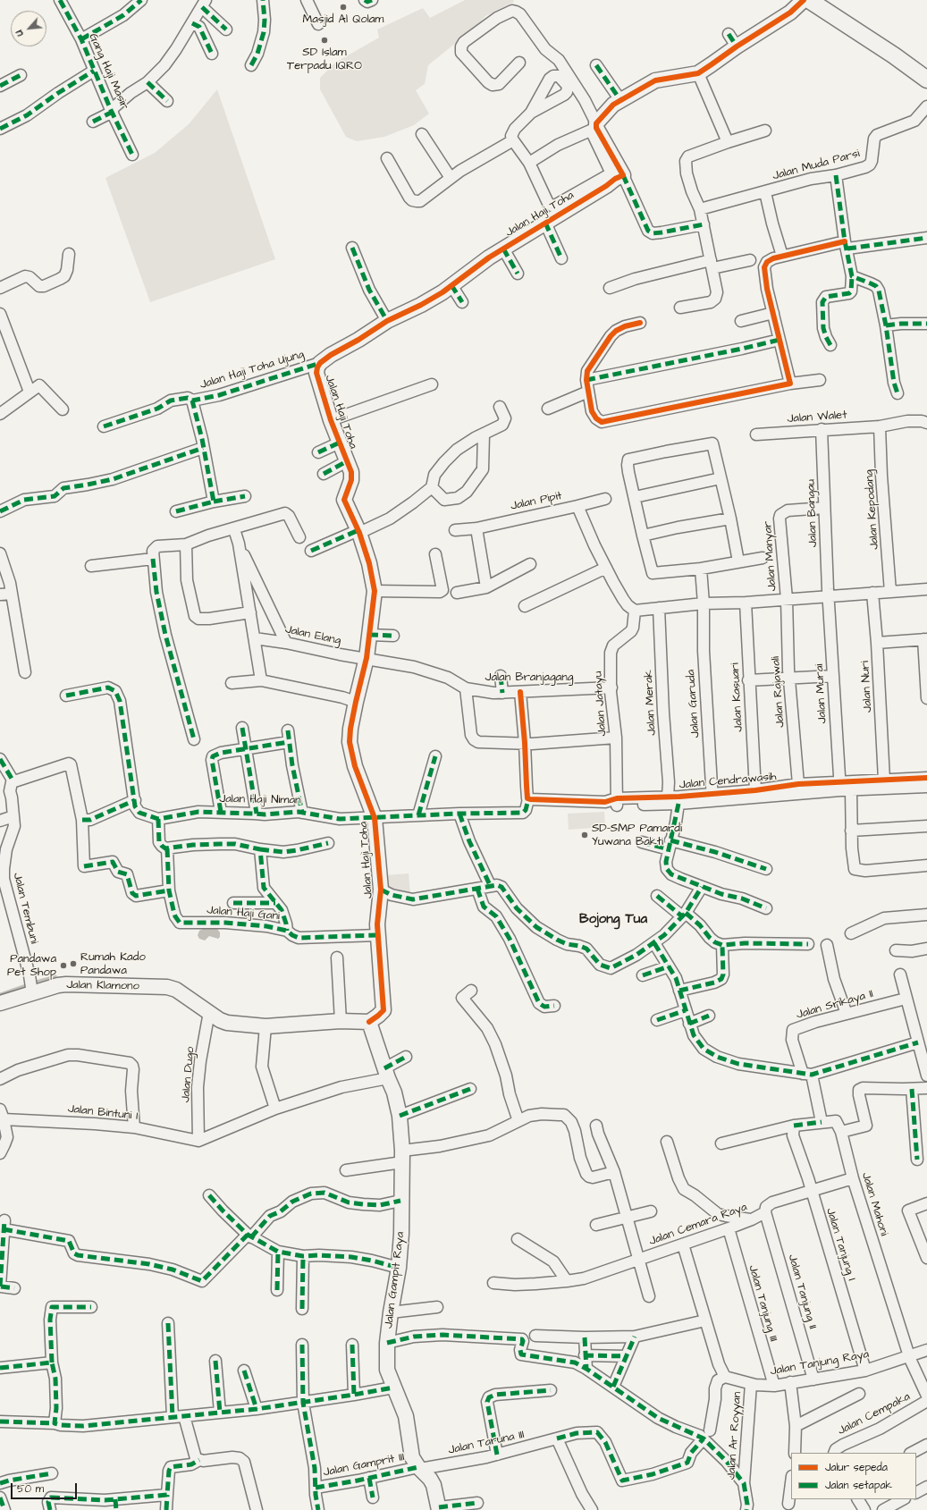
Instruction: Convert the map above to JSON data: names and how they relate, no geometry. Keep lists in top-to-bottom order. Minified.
{"streets":{"street":["Gang Haji Masir","Jalan Muda Parsi","Jalan Haji Toha","Jalan Haji Toha Ujung","Jalan Walet","Jalan Pipit","Jalan Kepodang","Jalan Bangau","Jalan Manyar","Jalan Elang","Jalan Branjagang","Jalan Nuri","Jalan Rajawali","Jalan Murai","Jalan Kasuari","Jalan Merak","Jalan Jatayu","Jalan Garuda","Jalan Cendrawasih","Jalan Haji Niman","Jalan Tembuni","Jalan Haji Gani","Jalan Klamono","Jalan Srikaya II","Jalan Dugo","Jalan Bintuni I","Jalan Mahoni","Jalan Cemara Raya","Jalan Tanjung I","Jalan Gampit Raya","Jalan Tanjung II","Jalan Tanjung III","Jalan Tanjung Raya","Jalan Cempaka","Jalan Ar Royyan","Jalan Taruna III","Jalan Gamprit III"]},"crossings":[["Jalan Haji Toha","Jalan Haji Toha Ujung"],["Jalan Haji Toha","Jalan Elang"],["Jalan Haji Toha","Jalan Branjagang"],["Jalan Haji Toha","Jalan Haji Niman"],["Jalan Haji Toha","Jalan Haji Gani"],["Jalan Haji Toha","Jalan Klamono"],["Jalan Haji Toha","Jalan Gampit Raya"],["Jalan Walet","Jalan Kepodang"],["Jalan Walet","Jalan Bangau"],["Jalan Pipit","Jalan Jatayu"],["Jalan Bangau","Jalan Manyar"],["Jalan Bangau","Jalan Murai"],["Jalan Manyar","Jalan Rajawali"],["Jalan Elang","Jalan Branjagang"],["Jalan Branjagang","Jalan Jatayu"],["Jalan Nuri","Jalan Cendrawasih"],["Jalan Rajawali","Jalan Cendrawasih"],["Jalan Murai","Jalan Cendrawasih"],["Jalan Kasuari","Jalan Cendrawasih"],["Jalan Merak","Jalan Cendrawasih"],["Jalan Jatayu","Jalan Cendrawasih"],["Jalan Garuda","Jalan Cendrawasih"],["Jalan Cendrawasih","Jalan Haji Niman"],["Jalan Tembuni","Jalan Klamono"],["Jalan Klamono","Jalan Dugo"],["Jalan Klamono","Jalan Gampit Raya"],["Jalan Dugo","Jalan Bintuni I"],["Jalan Mahoni","Jalan Cemara Raya"],["Jalan Mahoni","Jalan Tanjung Raya"],["Jalan Cemara Raya","Jalan Tanjung I"],["Jalan Cemara Raya","Jalan Tanjung II"],["Jalan Cemara Raya","Jalan Tanjung III"],["Jalan Tanjung I","Jalan Tanjung Raya"],["Jalan Gampit Raya","Jalan Taruna III"],["Jalan Gampit Raya","Jalan Gamprit III"],["Jalan Tanjung II","Jalan Tanjung Raya"],["Jalan Tanjung III","Jalan Tanjung Raya"],["Jalan Tanjung Raya","Jalan Ar Royyan"],["Jalan Taruna III","Jalan Gamprit III"]],"districts":["Bojong Tua"],"places":["Masjid Al Qolam","SD Islam Terpadu IQRO","SD-SMP Pamardi Yuwana Bakti","Rumah Kado Pandawa","Pandawa Pet Shop"],"legend":["Jalur sepeda","Jalan setapak"],"scale_bar":"50 m","north":"bottom left"}
